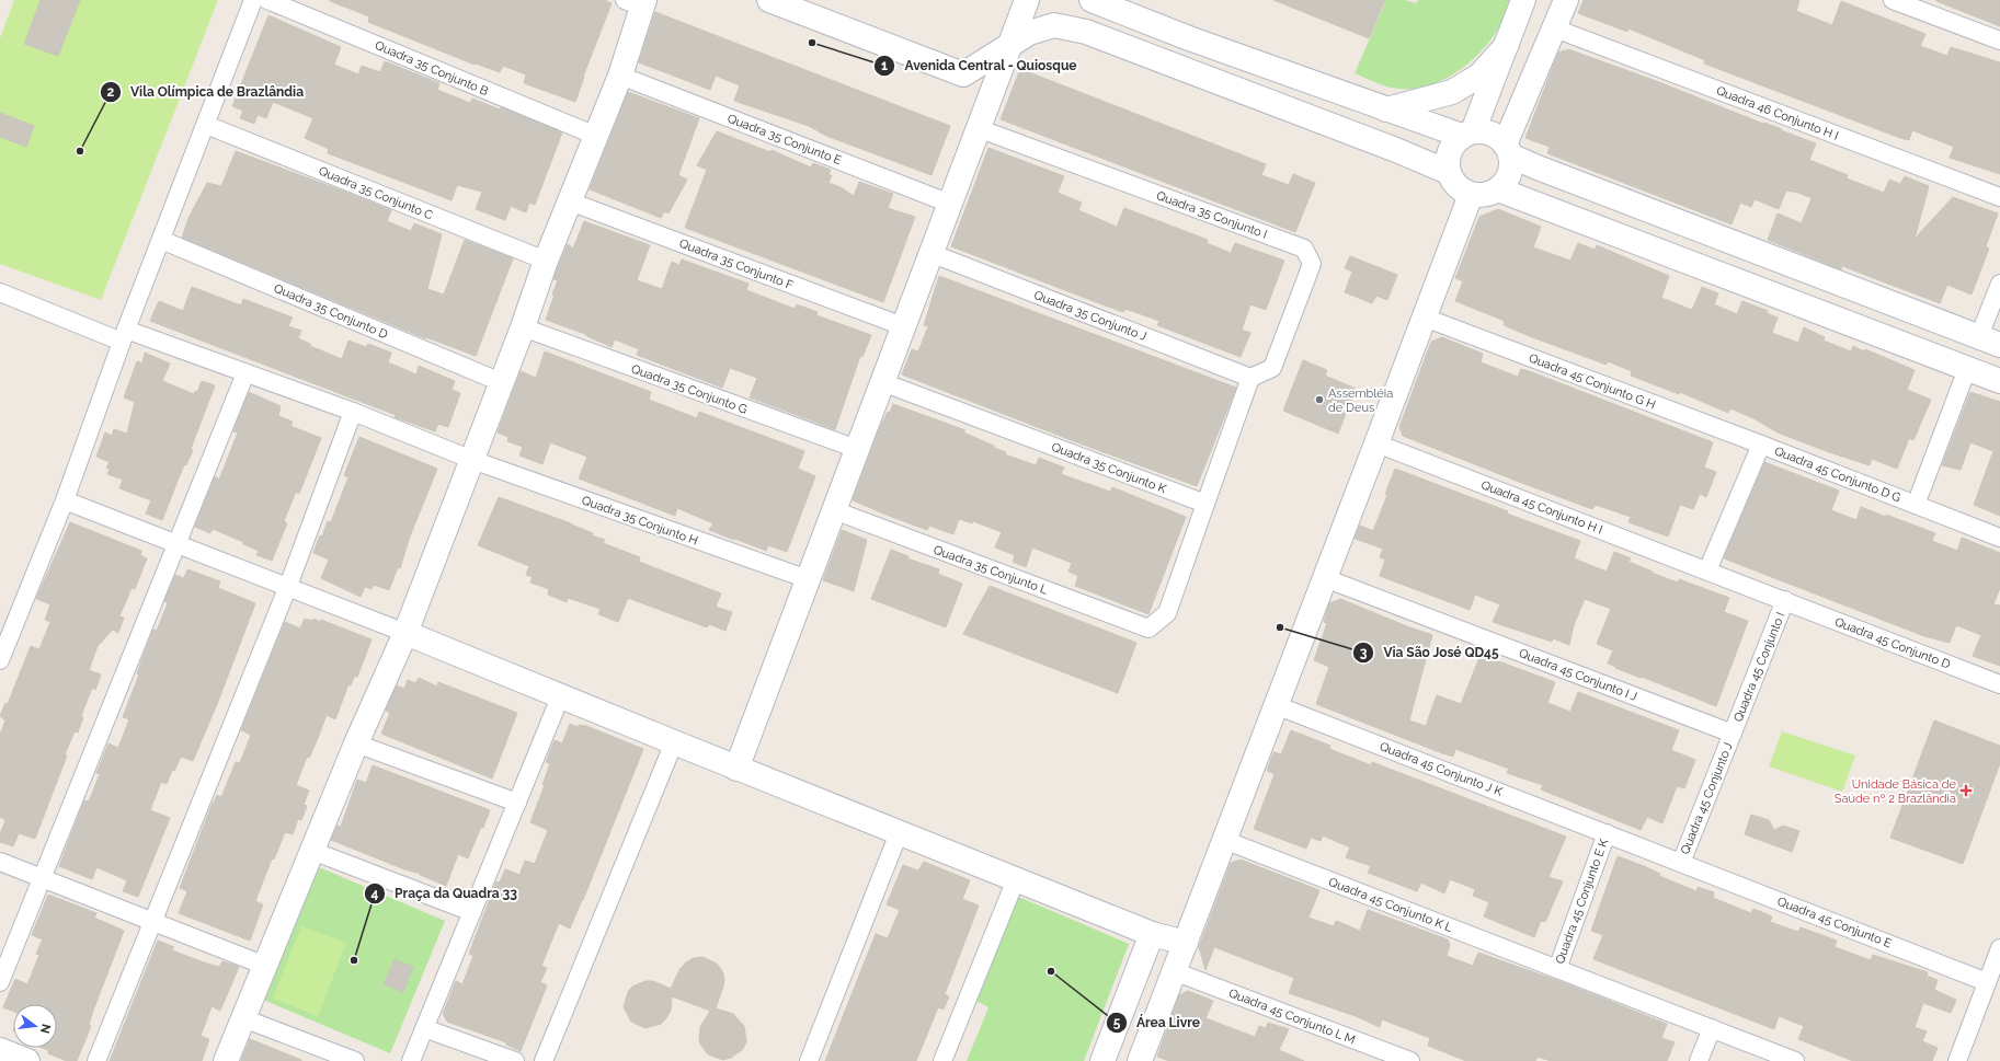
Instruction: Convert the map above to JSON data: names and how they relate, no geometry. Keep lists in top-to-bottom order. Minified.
{"streets":{"street":["Quadra 35 Conjunto B","Quadra 46 Conjunto H I","Quadra 35 Conjunto E","Quadra 35 Conjunto C","Quadra 35 Conjunto I","Quadra 35 Conjunto F","Quadra 35 Conjunto D","Quadra 35 Conjunto J","Quadra 45 Conjunto G H","Quadra 35 Conjunto G","Quadra 35 Conjunto K","Quadra 45 Conjunto D G","Quadra 45 Conjunto H I","Quadra 35 Conjunto H","Quadra 35 Conjunto L","Quadra 45 Conjunto D","Quadra 45 Conjunto I","Quadra 45 Conjunto I J","Quadra 45 Conjunto J K","Quadra 45 Conjunto J","Quadra 45 Conjunto E K","Quadra 45 Conjunto K L","Quadra 45 Conjunto E","Quadra 45 Conjunto L M"]},"crossings":[["Quadra 35 Conjunto I","Quadra 35 Conjunto J"],["Quadra 45 Conjunto G H","Quadra 45 Conjunto D G"],["Quadra 35 Conjunto K","Quadra 35 Conjunto L"],["Quadra 45 Conjunto H I","Quadra 45 Conjunto D"],["Quadra 45 Conjunto H I","Quadra 45 Conjunto I"],["Quadra 45 Conjunto D","Quadra 45 Conjunto I"],["Quadra 45 Conjunto I","Quadra 45 Conjunto I J"],["Quadra 45 Conjunto I","Quadra 45 Conjunto J"],["Quadra 45 Conjunto I J","Quadra 45 Conjunto J"],["Quadra 45 Conjunto J K","Quadra 45 Conjunto J"],["Quadra 45 Conjunto J K","Quadra 45 Conjunto E K"],["Quadra 45 Conjunto J K","Quadra 45 Conjunto E"],["Quadra 45 Conjunto J","Quadra 45 Conjunto E"],["Quadra 45 Conjunto E K","Quadra 45 Conjunto K L"]],"places":{"other":["Avenida Central - Quiosque","Vila Olímpica de Brazlândia","Assembléia de Deus","Via São José QD45","Praça da Quadra 33","Área Livre"],"health":["Unidade Básica de Saúde nº 2 Brazlândia"]},"north":"right"}
